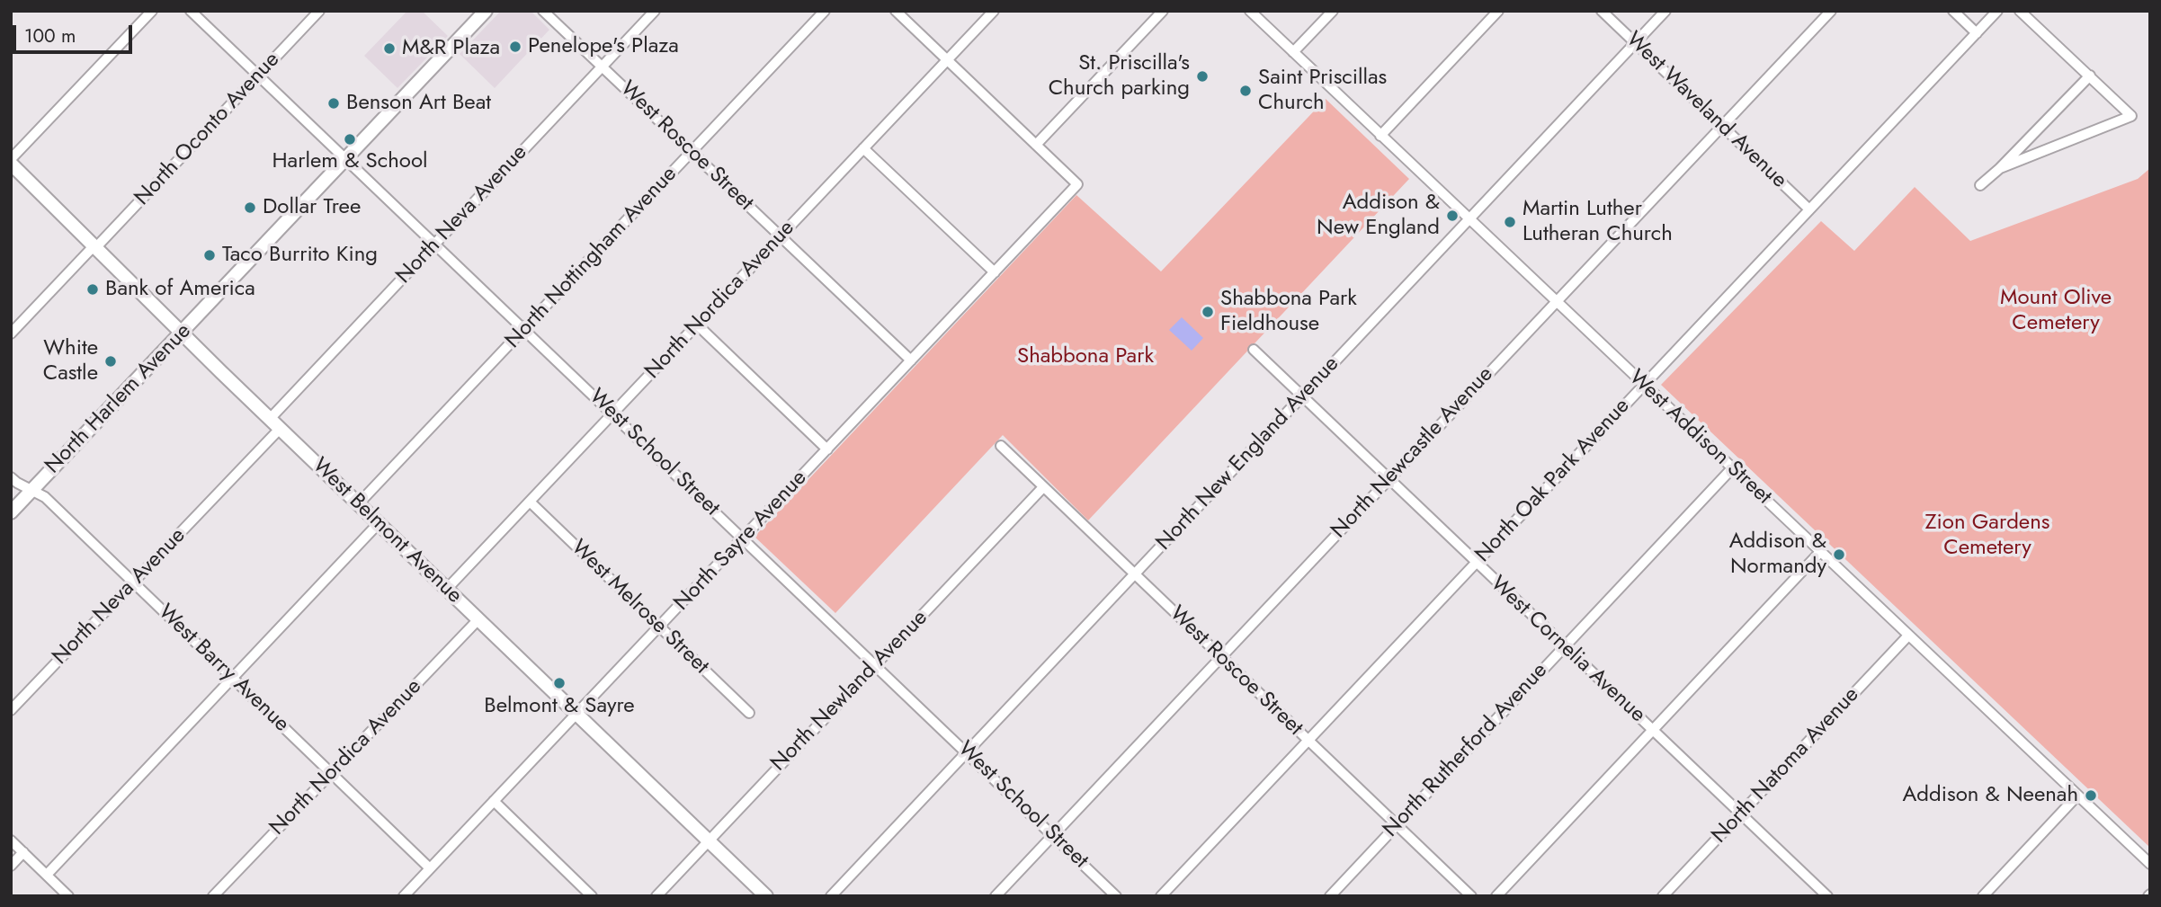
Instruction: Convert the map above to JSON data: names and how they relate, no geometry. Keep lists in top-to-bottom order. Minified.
{"streets":{"main road":["North Harlem Avenue","West Belmont Avenue"],"street":["West Waveland Avenue","North Oconto Avenue","West Roscoe Street","North Neva Avenue","North Nottingham Avenue","North Nordica Avenue","West Addison Street","West School Street","North Newcastle Avenue","North New England Avenue","North Oak Park Avenue","North Sayre Avenue","West Melrose Street","West Cornelia Avenue","West Barry Avenue","North Newland Avenue","North Rutherford Avenue","North Natoma Avenue"]},"crossings":[["West Waveland Avenue","North Newcastle Avenue"],["West Waveland Avenue","North New England Avenue"],["West Waveland Avenue","North Oak Park Avenue"],["North Oconto Avenue","West School Street"],["North Oconto Avenue","West Belmont Avenue"],["West Roscoe Street","North Neva Avenue"],["West Roscoe Street","North Nottingham Avenue"],["West Roscoe Street","North Nordica Avenue"],["West Roscoe Street","North Newcastle Avenue"],["West Roscoe Street","North New England Avenue"],["West Roscoe Street","North Oak Park Avenue"],["West Roscoe Street","North Sayre Avenue"],["West Roscoe Street","North Newland Avenue"],["West Roscoe Street","North Rutherford Avenue"],["North Neva Avenue","West School Street"],["North Neva Avenue","West Belmont Avenue"],["North Neva Avenue","West Barry Avenue"],["North Nottingham Avenue","West School Street"],["North Nottingham Avenue","West Belmont Avenue"],["North Nordica Avenue","West School Street"],["North Nordica Avenue","West Belmont Avenue"],["North Nordica Avenue","West Melrose Street"],["North Nordica Avenue","West Barry Avenue"],["North Harlem Avenue","West School Street"],["North Harlem Avenue","West Belmont Avenue"],["North Harlem Avenue","West Barry Avenue"],["West Addison Street","North Newcastle Avenue"],["West Addison Street","North New England Avenue"],["West Addison Street","North Oak Park Avenue"],["West Addison Street","North Rutherford Avenue"],["West Addison Street","North Natoma Avenue"],["West School Street","North Newcastle Avenue"],["West School Street","North New England Avenue"],["West School Street","North Sayre Avenue"],["West School Street","North Newland Avenue"],["North Newcastle Avenue","West Cornelia Avenue"],["North New England Avenue","West Cornelia Avenue"],["North Oak Park Avenue","West Cornelia Avenue"],["West Belmont Avenue","North Sayre Avenue"],["West Belmont Avenue","North Newland Avenue"],["North Sayre Avenue","West Melrose Street"],["North Sayre Avenue","West Barry Avenue"],["West Cornelia Avenue","North Rutherford Avenue"],["West Cornelia Avenue","North Natoma Avenue"]],"parks":["Mount Olive Cemetery","Shabbona Park","Zion Gardens Cemetery"],"places":["Penelope's Plaza","M&R Plaza","St. Priscilla's Church parking","Saint Priscillas Church","Benson Art Beat","Harlem & School","Dollar Tree","Addison & New England","Martin Luther Lutheran Church","Taco Burrito King","Bank of America","Shabbona Park Fieldhouse","White Castle","Addison & Normandy","Belmont & Sayre","Addison & Neenah"],"scale_bar":"100 m"}
